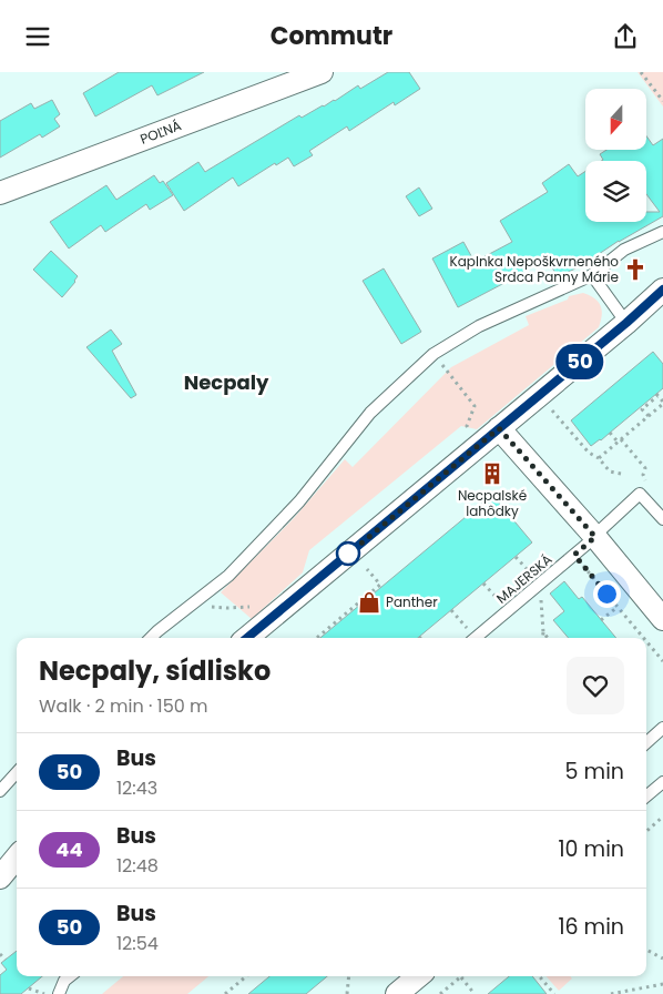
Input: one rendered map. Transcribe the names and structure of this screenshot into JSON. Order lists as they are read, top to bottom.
{
  "streets": {
    "street": ["POĽNÁ"],
    "lane": ["MAJERSKÁ"]
  },
  "districts": ["Necpaly"],
  "places": {
    "church": ["Kaplnka Nepoškvrneného Srdca Panny Márie"],
    "building": ["Necpalské lahôdky"],
    "shop": ["Panther"]
  },
  "lines": ["bus line 50"],
  "north": "bottom",
  "page": {
    "header": "Commutr",
    "on_map": "50",
    "heading": ["Necpaly, sídlisko", "Walk · 2 min · 150 m"],
    "list": [
      {
        "mark": "50",
        "name": "Bus",
        "note": "12:43",
        "value": "5 min"
      },
      {
        "mark": "44",
        "name": "Bus",
        "note": "12:48",
        "value": "10 min"
      },
      {
        "mark": "50",
        "name": "Bus",
        "note": "12:54",
        "value": "16 min"
      }
    ]
  }
}
